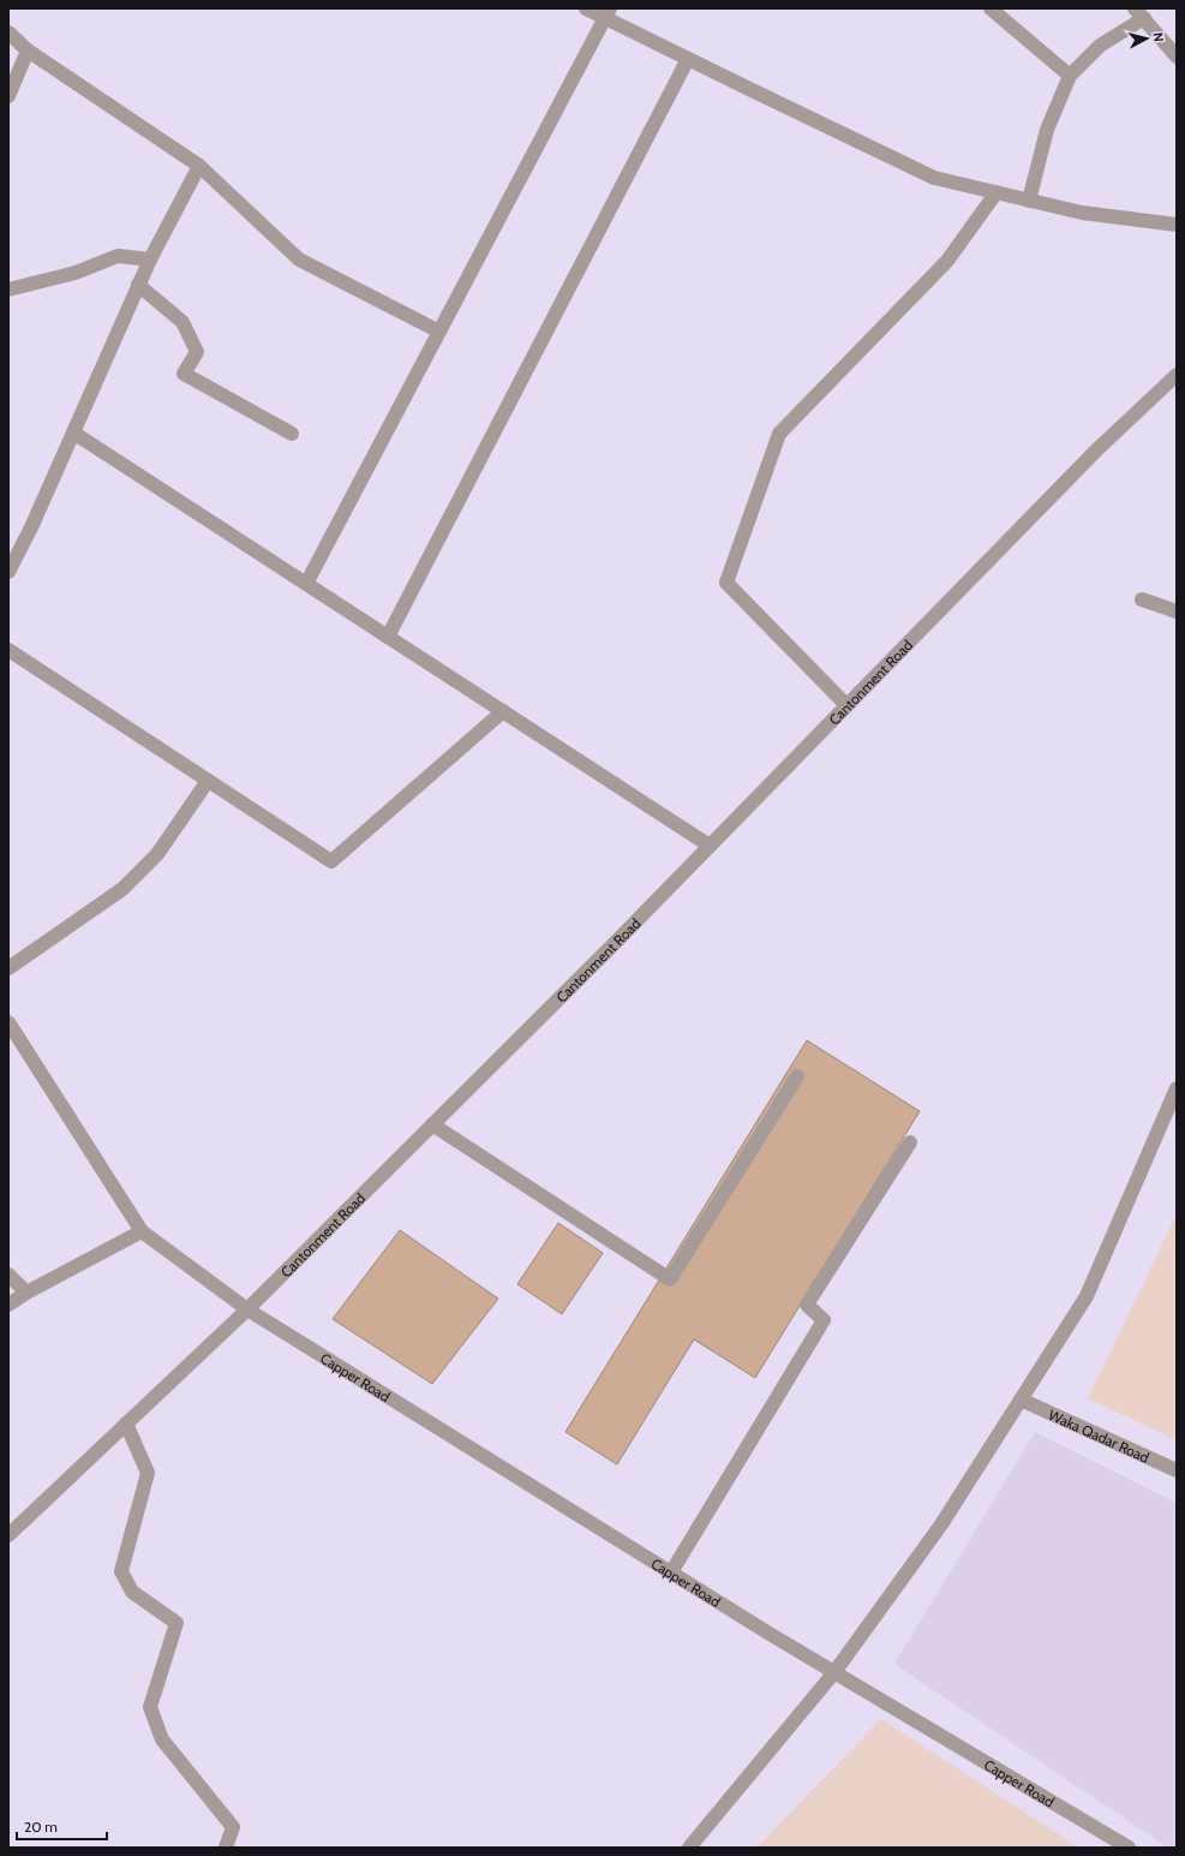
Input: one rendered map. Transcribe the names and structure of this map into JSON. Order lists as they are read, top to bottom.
{
  "streets": {
    "street": ["Cantonment Road", "Capper Road", "Waka Qadar Road"]
  },
  "crossings": [
    ["Cantonment Road", "Capper Road"]
  ],
  "scale_bar": "20 m",
  "north": "right"
}
